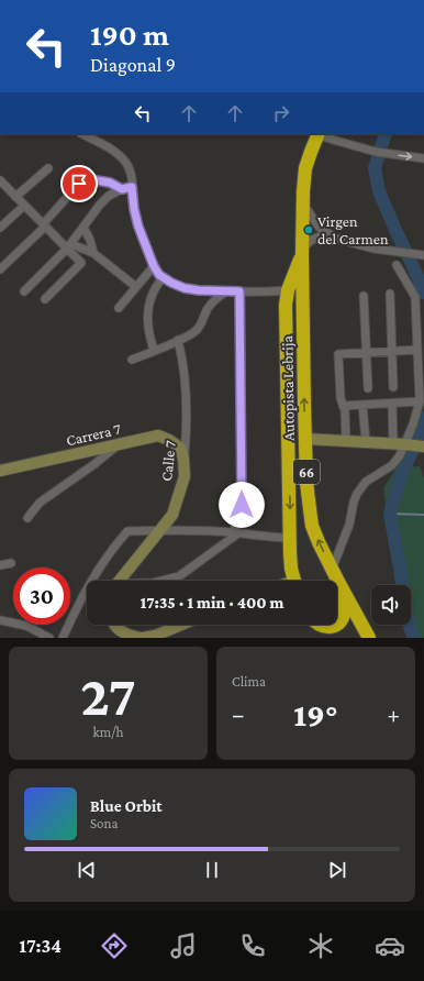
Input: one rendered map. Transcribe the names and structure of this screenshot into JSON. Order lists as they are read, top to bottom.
{
  "streets": {
    "highway": ["Autopista Lebrija", "66"],
    "street": ["Carrera 7", "Calle 7"]
  },
  "crossings": [
    ["Carrera 7", "Calle 7"]
  ],
  "places": ["Virgen del Carmen"],
  "page": {
    "turn": ["190 m", "Diagonal 9"],
    "limit": "30",
    "trip": "17:35 · 1 min · 400 m",
    "tile": [
      ["27", "km/h"],
      "Clima"
    ],
    "heat": ["−", "19°", "+"],
    "song": ["Blue Orbit", "Sona"],
    "tabs": "17:34"
  }
}
